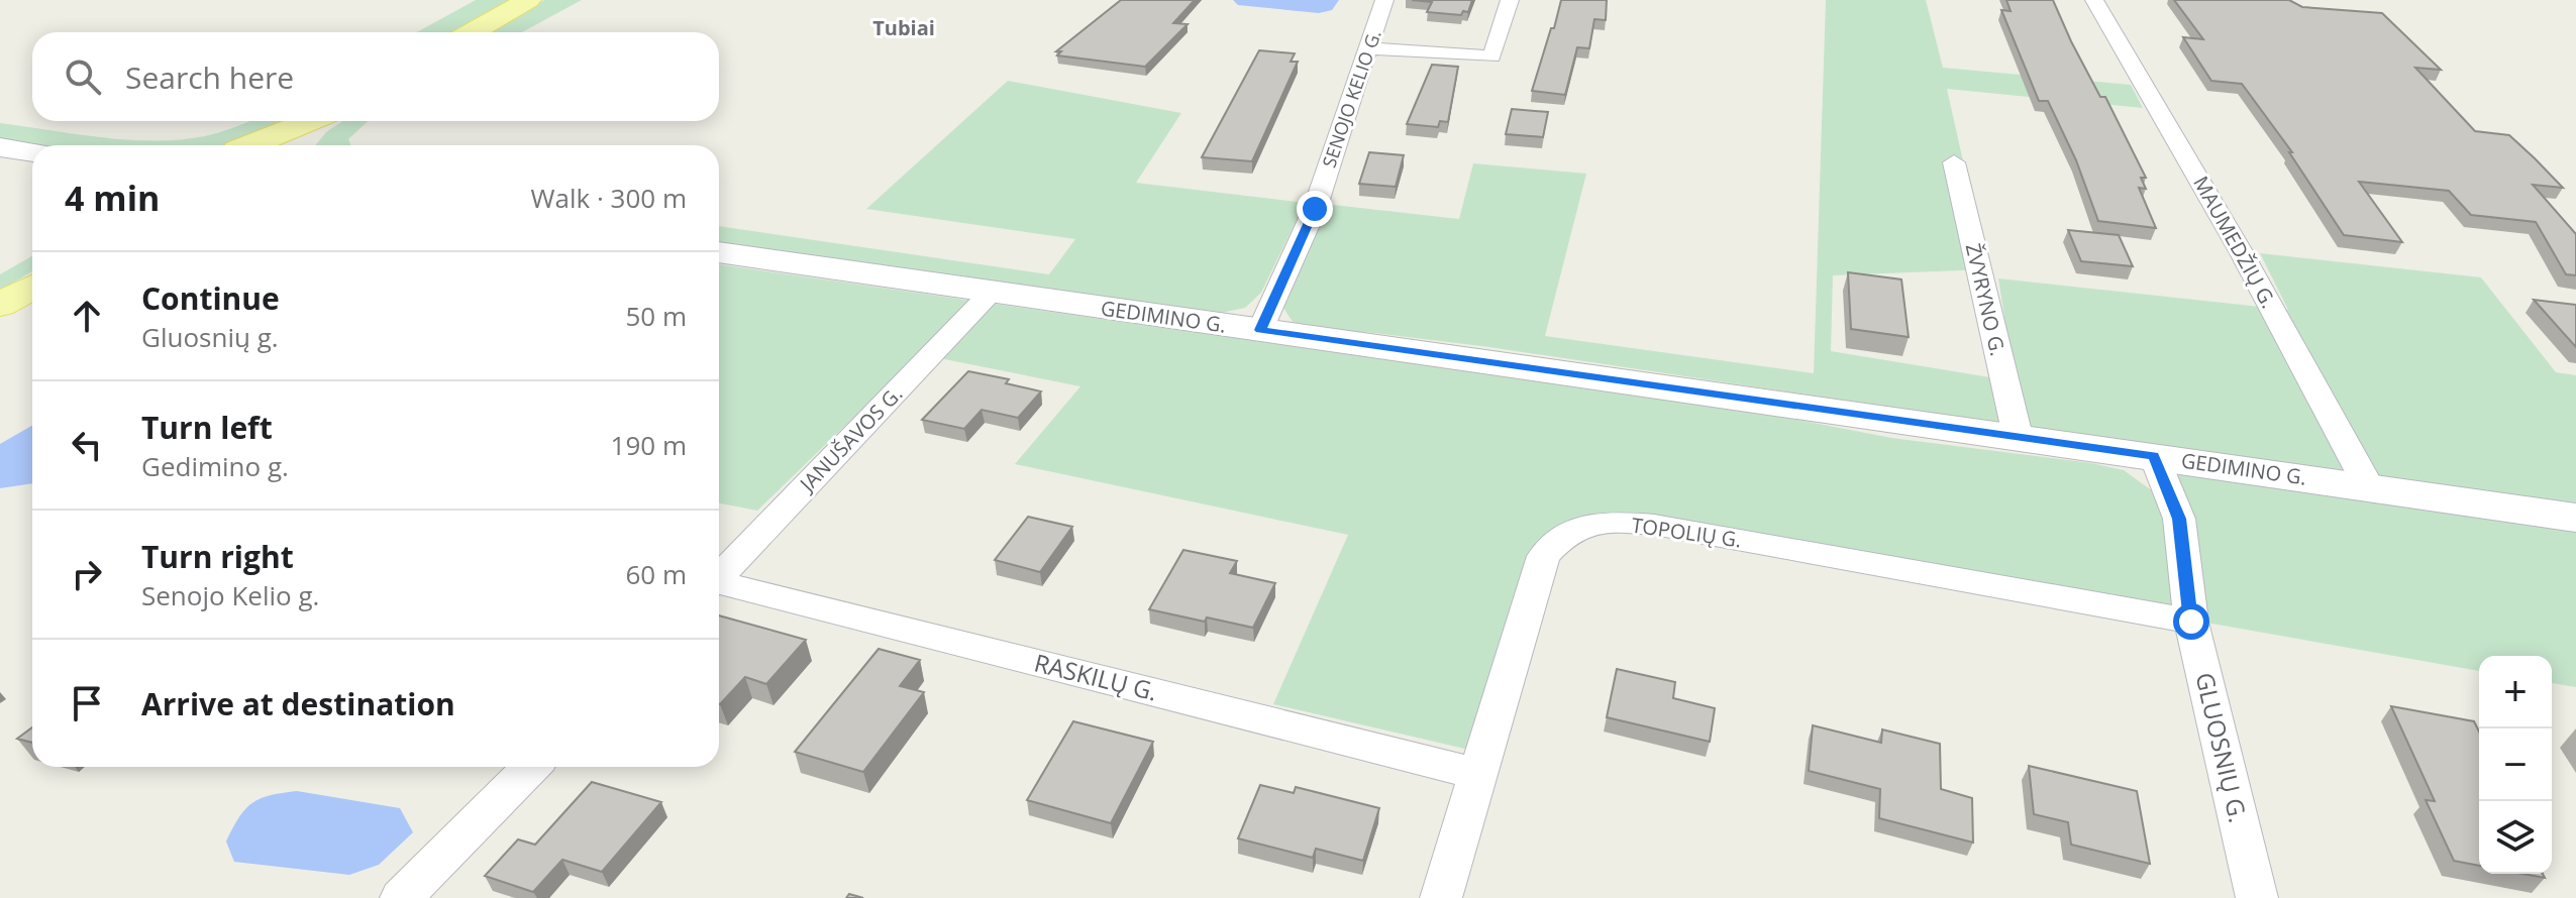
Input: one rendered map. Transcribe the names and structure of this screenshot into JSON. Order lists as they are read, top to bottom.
{
  "streets": {
    "main road": ["GEDIMINO G."],
    "street": [
      "SENOJO KELIO G.",
      "MAUMEDŽIŲ G.",
      "ŽVYRYNO G.",
      "JANUŠAVOS G.",
      "TOPOLIŲ G.",
      "RASKILŲ G.",
      "GLUOSNIŲ G."
    ]
  },
  "crossings": [
    ["SENOJO KELIO G.", "GEDIMINO G."],
    ["MAUMEDŽIŲ G.", "GEDIMINO G."],
    ["ŽVYRYNO G.", "GEDIMINO G."],
    ["GEDIMINO G.", "JANUŠAVOS G."],
    ["GEDIMINO G.", "GLUOSNIŲ G."],
    ["TOPOLIŲ G.", "RASKILŲ G."],
    ["TOPOLIŲ G.", "GLUOSNIŲ G."]
  ],
  "districts": ["Tubiai"],
  "page": {
    "search": "Search here",
    "heading": ["4 min", "Walk · 300 m"],
    "list": [
      ["Continue", "Gluosnių g.", "50 m"],
      ["Turn left", "Gedimino g.", "190 m"],
      ["Turn right", "Senojo Kelio g.", "60 m"],
      "Arrive at destination"
    ],
    "map_buttons": ["+", "−"]
  }
}
